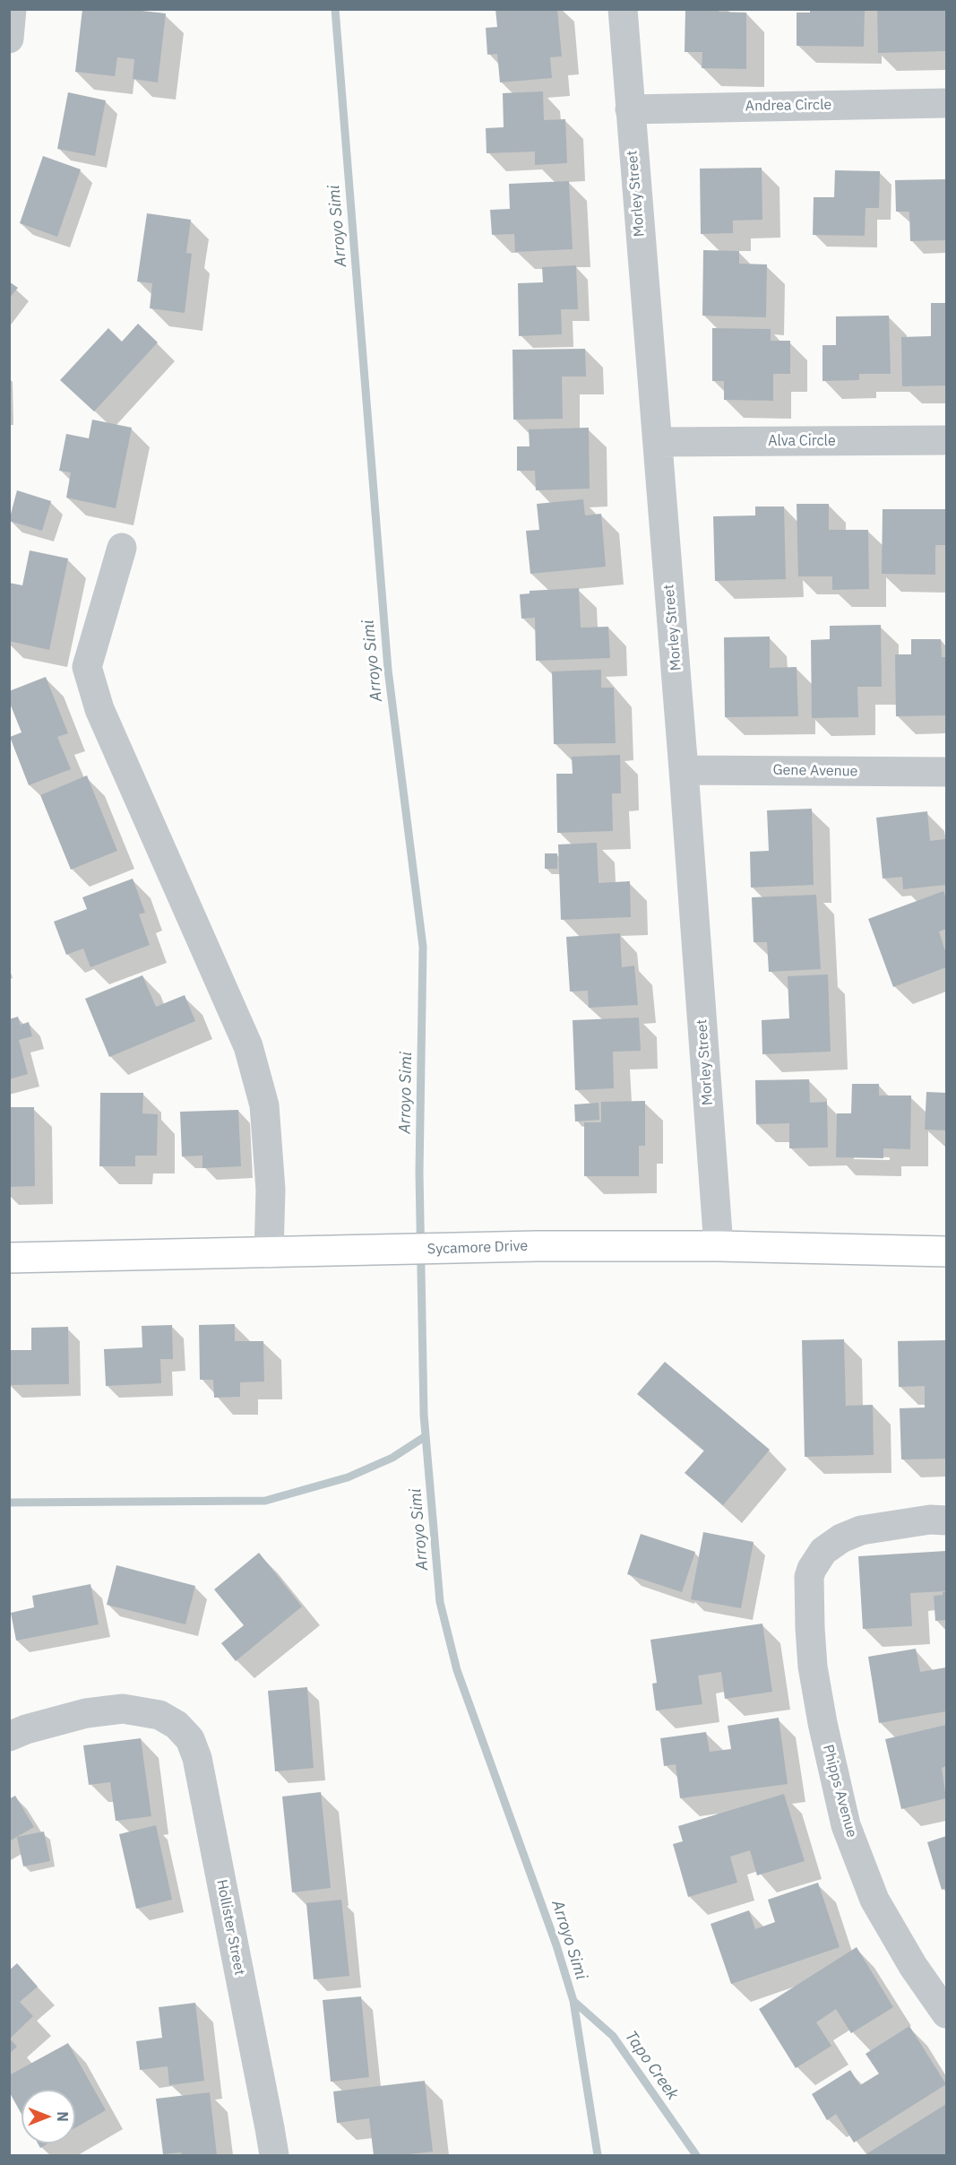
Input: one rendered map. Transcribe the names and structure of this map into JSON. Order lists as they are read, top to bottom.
{
  "streets": {
    "main road": ["Sycamore Drive"],
    "street": [
      "Andrea Circle",
      "Morley Street",
      "Alva Circle",
      "Gene Avenue",
      "Phipps Avenue",
      "Hollister Street"
    ]
  },
  "crossings": [
    ["Andrea Circle", "Morley Street"],
    ["Morley Street", "Alva Circle"],
    ["Morley Street", "Gene Avenue"],
    ["Morley Street", "Sycamore Drive"]
  ],
  "water": ["Arroyo Simi", "Tapo Creek"],
  "north": "right"
}
